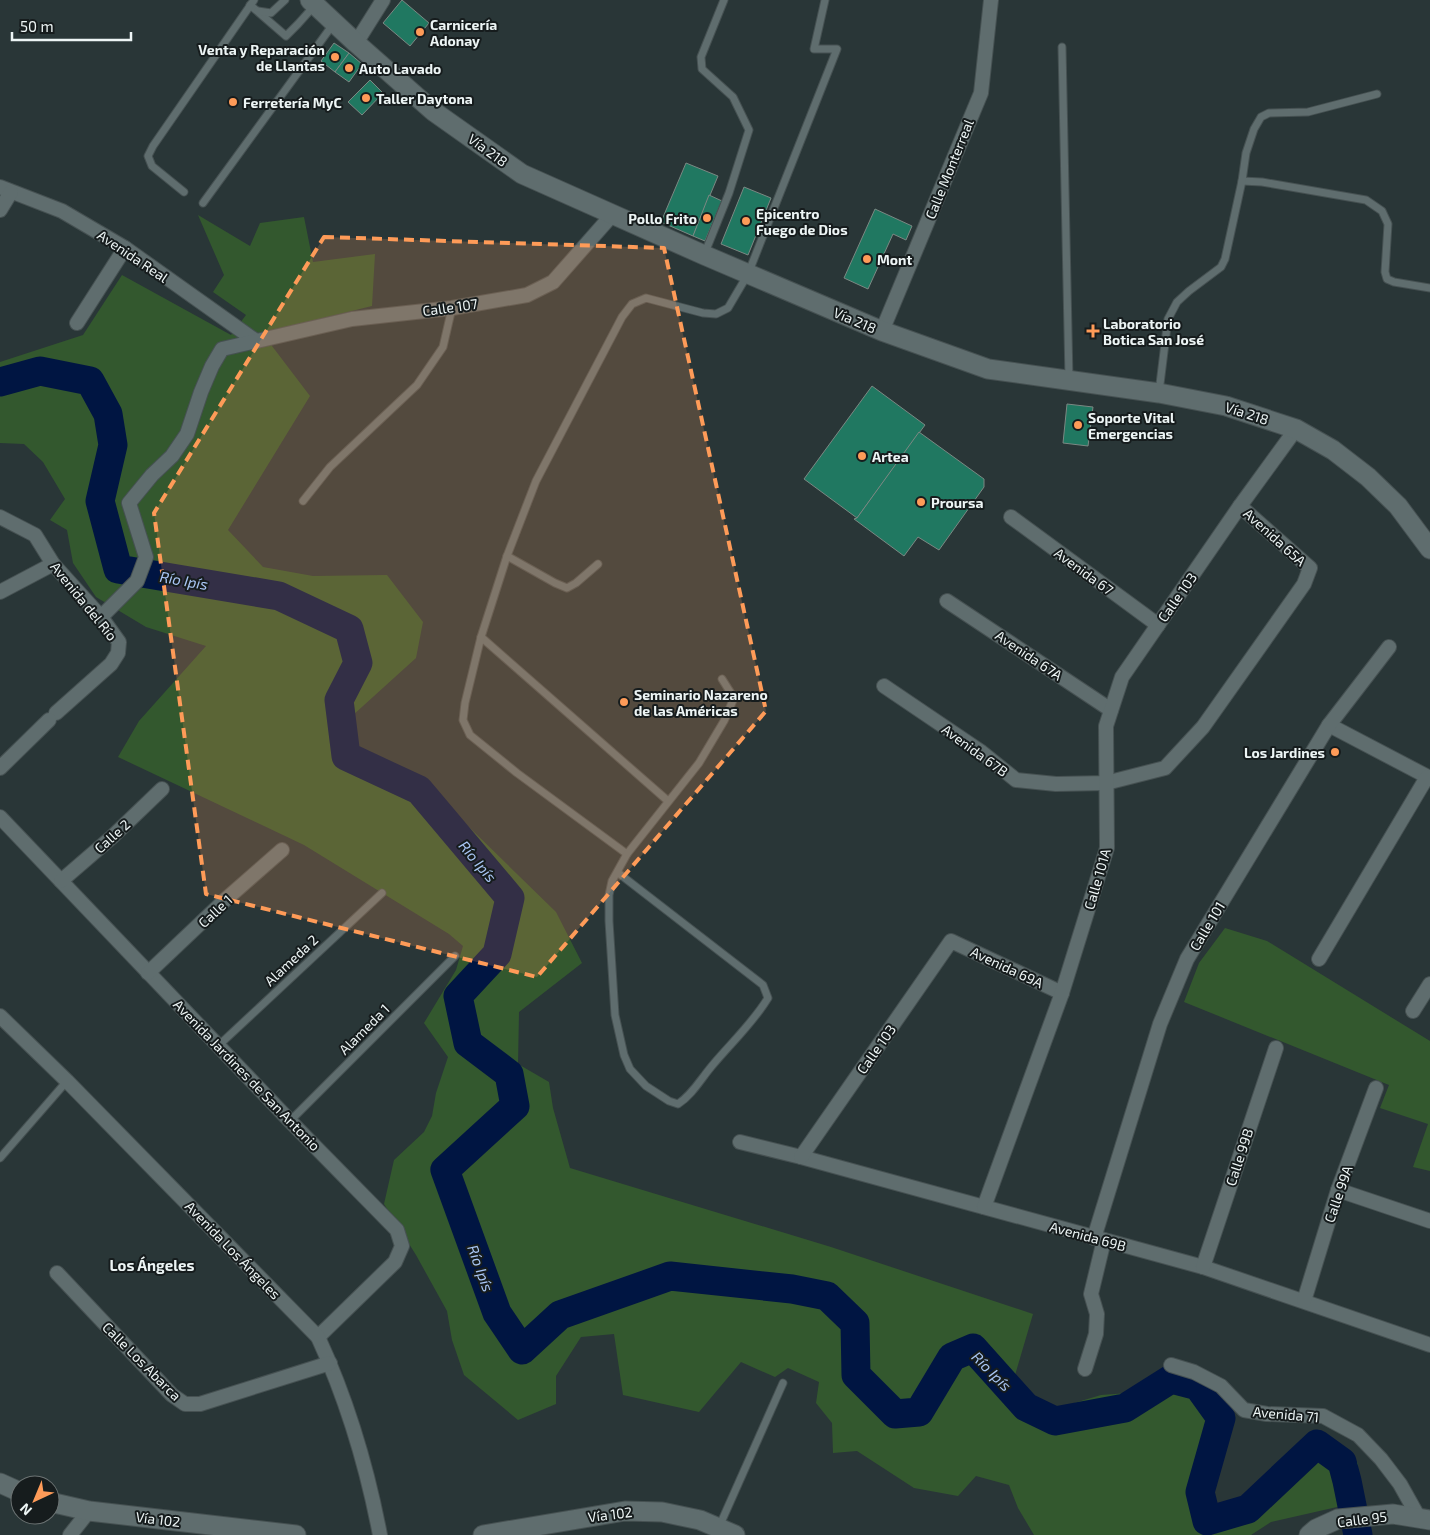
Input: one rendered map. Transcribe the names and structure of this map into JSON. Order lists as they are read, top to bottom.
{
  "streets": {
    "main road": ["Vía 218", "Vía 102", "Calle 95"],
    "street": [
      "Calle Monterreal",
      "Avenida Real",
      "Calle 107",
      "Avenida 65A",
      "Avenida 67",
      "Calle 103",
      "Avenida del Río",
      "Avenida 67A",
      "Avenida 67B",
      "Calle 2",
      "Calle 101A",
      "Calle 1",
      "Calle 101",
      "Avenida 69A",
      "Avenida Jardines de San Antonio",
      "Calle 99B",
      "Calle 99A",
      "Avenida 69B",
      "Avenida Los Ángeles",
      "Calle Los Abarca",
      "Avenida 71"
    ],
    "lane": ["Alameda 2", "Alameda 1"]
  },
  "crossings": [
    ["Vía 218", "Calle Monterreal"],
    ["Vía 218", "Calle 107"],
    ["Vía 218", "Calle 103"],
    ["Avenida Real", "Calle 107"],
    ["Calle 107", "Avenida del Río"],
    ["Avenida 65A", "Calle 103"],
    ["Avenida 65A", "Avenida 67B"],
    ["Avenida 65A", "Calle 101A"],
    ["Avenida 67", "Calle 103"],
    ["Calle 103", "Avenida 67A"],
    ["Calle 103", "Avenida 67B"],
    ["Calle 103", "Calle 101A"],
    ["Calle 103", "Avenida 69A"],
    ["Calle 103", "Avenida 69B"],
    ["Avenida 67B", "Calle 101A"],
    ["Calle 2", "Avenida Jardines de San Antonio"],
    ["Calle 101A", "Avenida 69A"],
    ["Calle 101A", "Avenida 69B"],
    ["Calle 1", "Avenida Jardines de San Antonio"],
    ["Calle 101", "Avenida 69B"],
    ["Alameda 2", "Avenida Jardines de San Antonio"],
    ["Alameda 1", "Avenida Jardines de San Antonio"],
    ["Avenida Jardines de San Antonio", "Avenida Los Ángeles"],
    ["Calle 99B", "Avenida 69B"],
    ["Calle 99A", "Avenida 69B"],
    ["Avenida Los Ángeles", "Calle Los Abarca"],
    ["Avenida 71", "Calle 95"]
  ],
  "districts": ["Los Ángeles"],
  "water": ["Río Ipís"],
  "places": {
    "other": [
      "Carnicería Adonay",
      "Venta y Reparación de Llantas",
      "Auto Lavado",
      "Taller Daytona",
      "Ferretería MyC",
      "Pollo Frito",
      "Epicentro Fuego de Dios",
      "Mont",
      "Soporte Vital Emergencias",
      "Artea",
      "Proursa",
      "Seminario Nazareno de las Américas",
      "Los Jardines"
    ],
    "health": ["Laboratorio Botica San José"]
  },
  "scale_bar": "50 m",
  "north": "bottom left"
}
